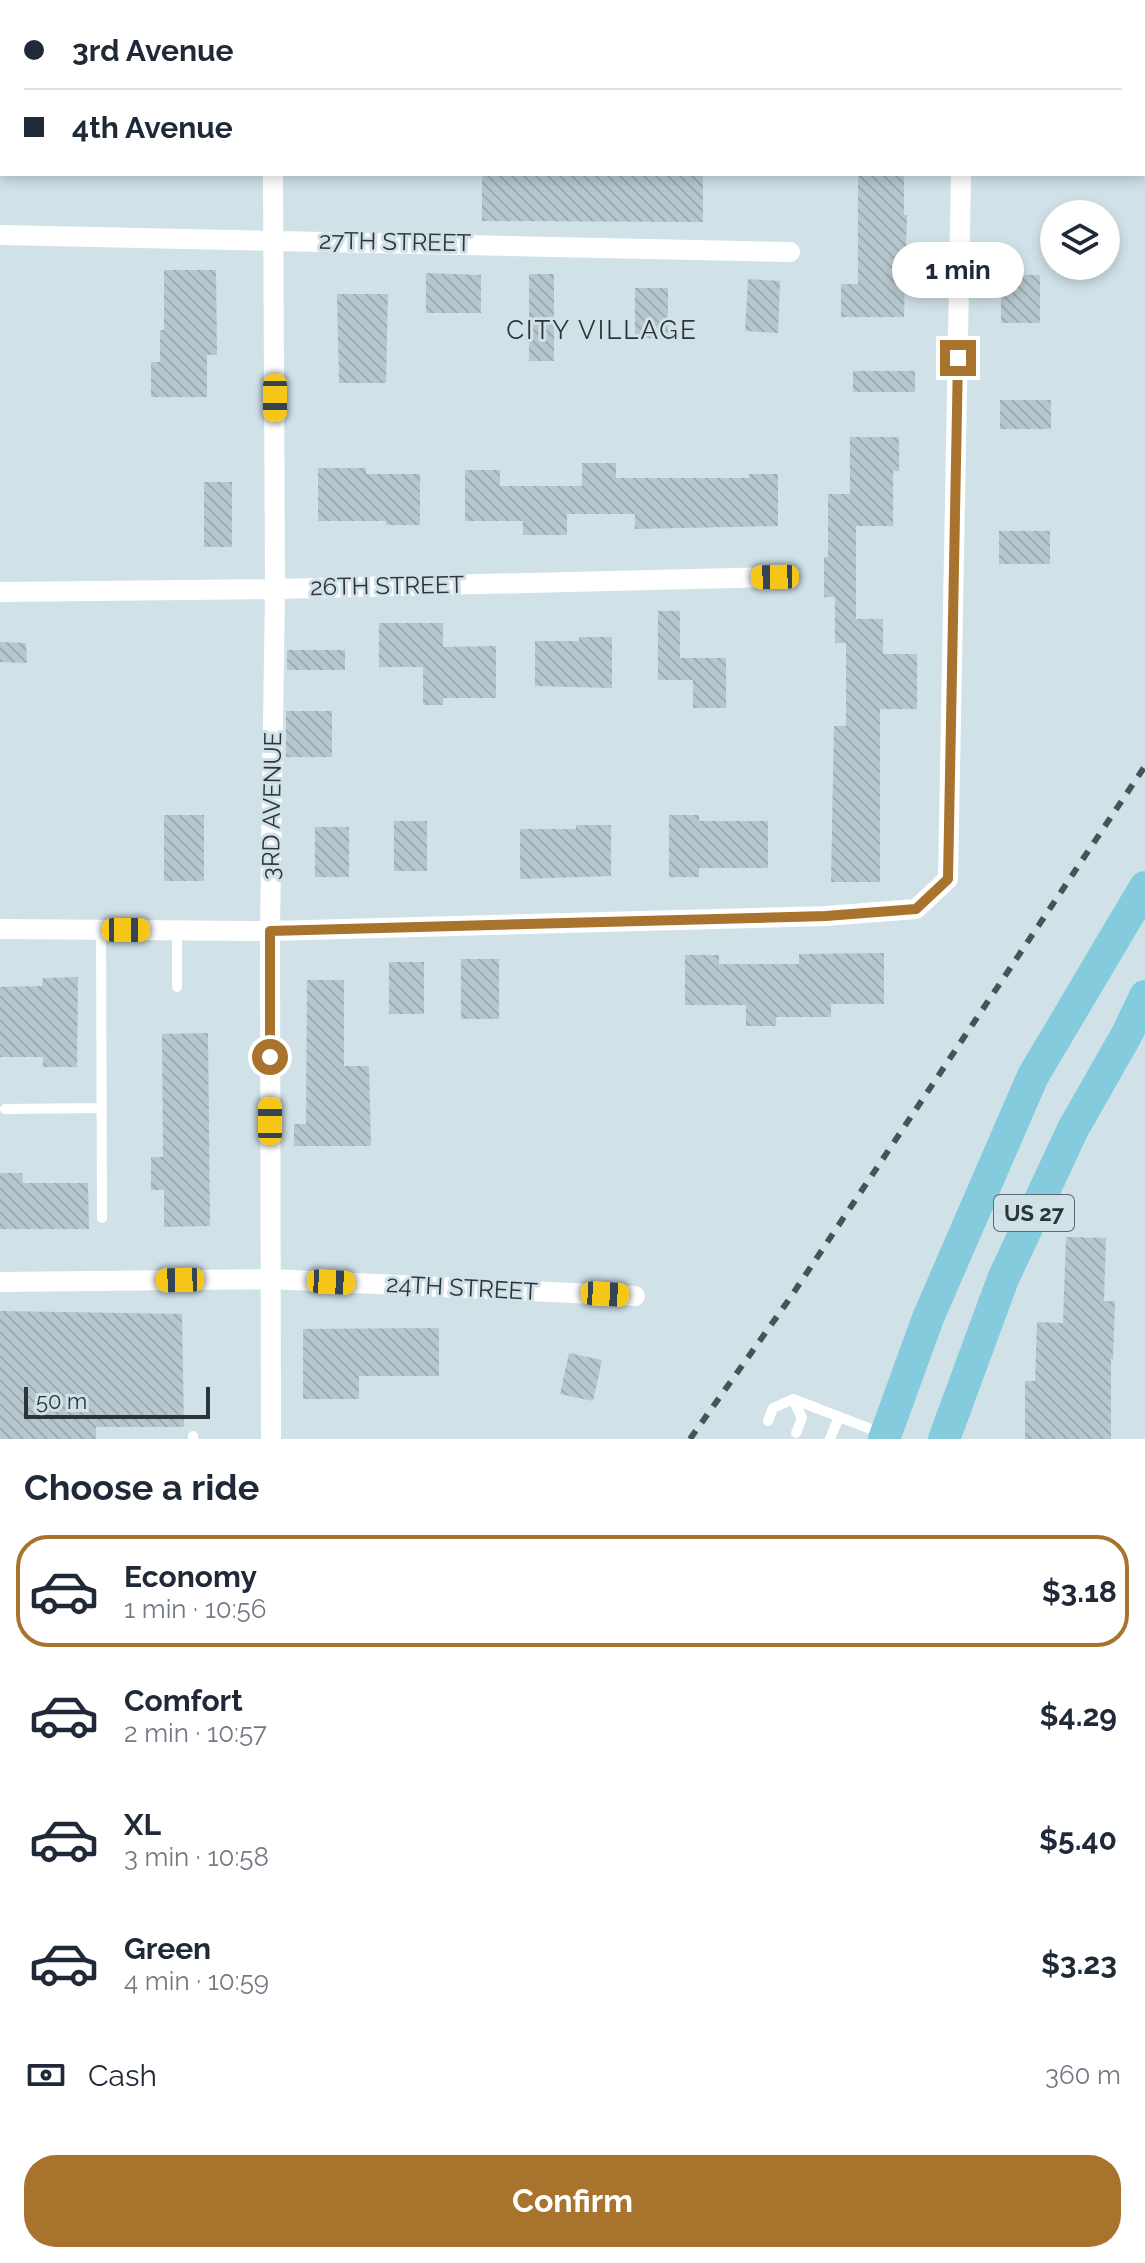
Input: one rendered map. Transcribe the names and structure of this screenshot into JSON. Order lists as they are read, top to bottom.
{
  "streets": {
    "main road": ["US 27"],
    "street": [
      "27TH STREET",
      "26TH STREET",
      "3RD AVENUE",
      "24TH STREET"
    ]
  },
  "crossings": [
    ["27TH STREET", "3RD AVENUE"],
    ["26TH STREET", "3RD AVENUE"],
    ["3RD AVENUE", "24TH STREET"]
  ],
  "districts": ["CITY VILLAGE"],
  "scale_bar": "50 m",
  "page": {
    "banner": ["3rd Avenue", "4th Avenue"],
    "bubble": "1 min",
    "scale": "50 m",
    "heading": "Choose a ride",
    "list": [
      {
        "name": "Economy",
        "note": "1 min · 10:56",
        "value": "$3.18"
      },
      {
        "name": "Comfort",
        "note": "2 min · 10:57",
        "value": "$4.29"
      },
      {
        "name": "XL",
        "note": "3 min · 10:58",
        "value": "$5.40"
      },
      {
        "name": "Green",
        "note": "4 min · 10:59",
        "value": "$3.23"
      }
    ],
    "pay": ["Cash", "360 m"],
    "buttons": "Confirm"
  }
}
